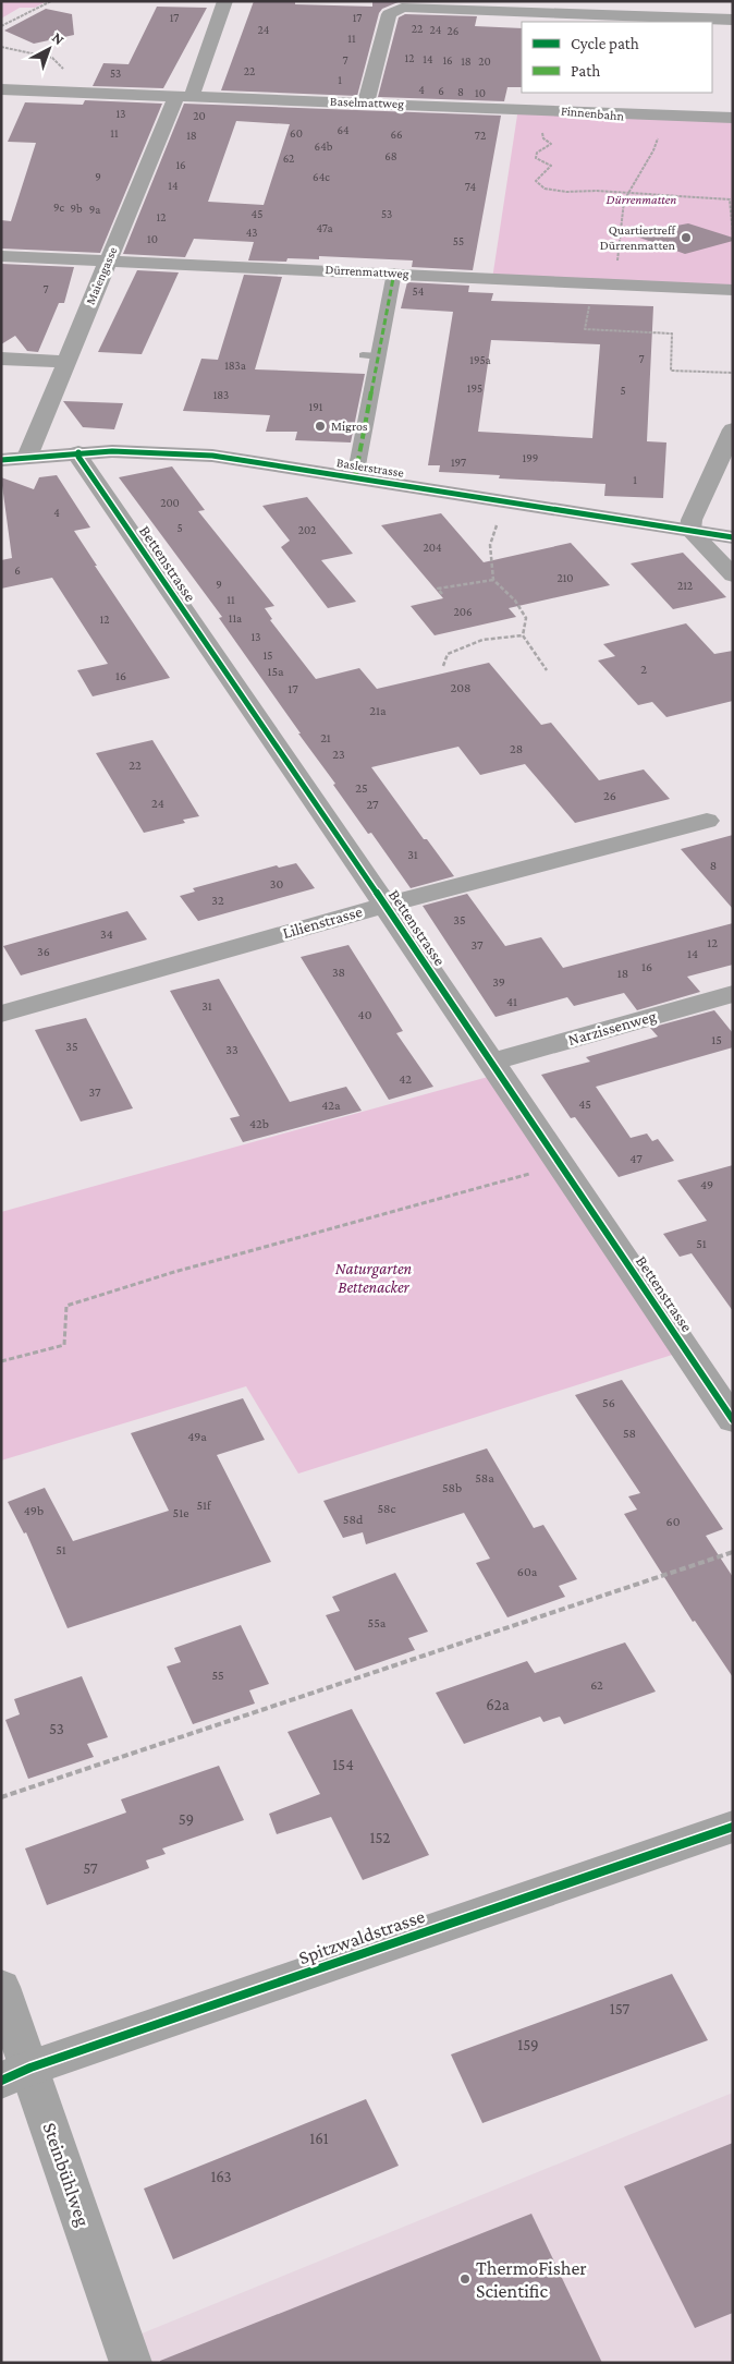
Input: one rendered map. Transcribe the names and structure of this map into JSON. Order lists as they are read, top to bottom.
{
  "streets": {
    "main road": ["Baslerstrasse"],
    "street": [
      "Baselmattweg",
      "Dürrenmattweg",
      "Maiengasse",
      "Bettenstrasse",
      "Lilienstrasse",
      "Narzissenweg",
      "Spitzwaldstrasse",
      "Steinbühlweg"
    ],
    "path": ["Finnenbahn"]
  },
  "crossings": [
    ["Baselmattweg", "Maiengasse"],
    ["Dürrenmattweg", "Maiengasse"],
    ["Maiengasse", "Baslerstrasse"],
    ["Baslerstrasse", "Bettenstrasse"],
    ["Bettenstrasse", "Lilienstrasse"],
    ["Bettenstrasse", "Narzissenweg"],
    ["Spitzwaldstrasse", "Steinbühlweg"]
  ],
  "parks": ["Dürrenmatten", "Naturgarten Bettenacker"],
  "places": ["Quartiertreff Dürrenmatten", "Migros", "ThermoFisher Scientific"],
  "house_numbers": [
    "17",
    "17",
    "22",
    "24",
    "24",
    "26",
    "11",
    "12",
    "14",
    "7",
    "16",
    "18",
    "20",
    "22",
    "53",
    "1",
    "4",
    "6",
    "8",
    "10",
    "13",
    "20",
    "64",
    "11",
    "60",
    "66",
    "18",
    "72",
    "64b",
    "68",
    "62",
    "16",
    "9",
    "64c",
    "14",
    "74",
    "9c",
    "9b",
    "9a",
    "45",
    "53",
    "12",
    "47a",
    "43",
    "10",
    "55",
    "7",
    "54",
    "7",
    "195a",
    "183a",
    "195",
    "5",
    "183",
    "191",
    "199",
    "197",
    "1",
    "200",
    "4",
    "5",
    "202",
    "204",
    "6",
    "210",
    "9",
    "212",
    "11",
    "206",
    "11a",
    "12",
    "13",
    "15",
    "2",
    "15a",
    "16",
    "208",
    "17",
    "21a",
    "21",
    "28",
    "23",
    "22",
    "25",
    "26",
    "24",
    "27",
    "31",
    "8",
    "30",
    "32",
    "35",
    "34",
    "12",
    "37",
    "36",
    "14",
    "16",
    "38",
    "18",
    "39",
    "41",
    "31",
    "40",
    "15",
    "35",
    "33",
    "42",
    "37",
    "45",
    "42a",
    "42b",
    "47",
    "49",
    "51",
    "56",
    "58",
    "49a",
    "58a",
    "58b",
    "51f",
    "58c",
    "49b",
    "51e",
    "58d",
    "60",
    "51",
    "60a",
    "55a",
    "55",
    "62",
    "62a",
    "53",
    "154",
    "59",
    "152",
    "57",
    "157",
    "159",
    "161",
    "163"
  ],
  "legend": ["Cycle path", "Path"],
  "north": "top right"
}
